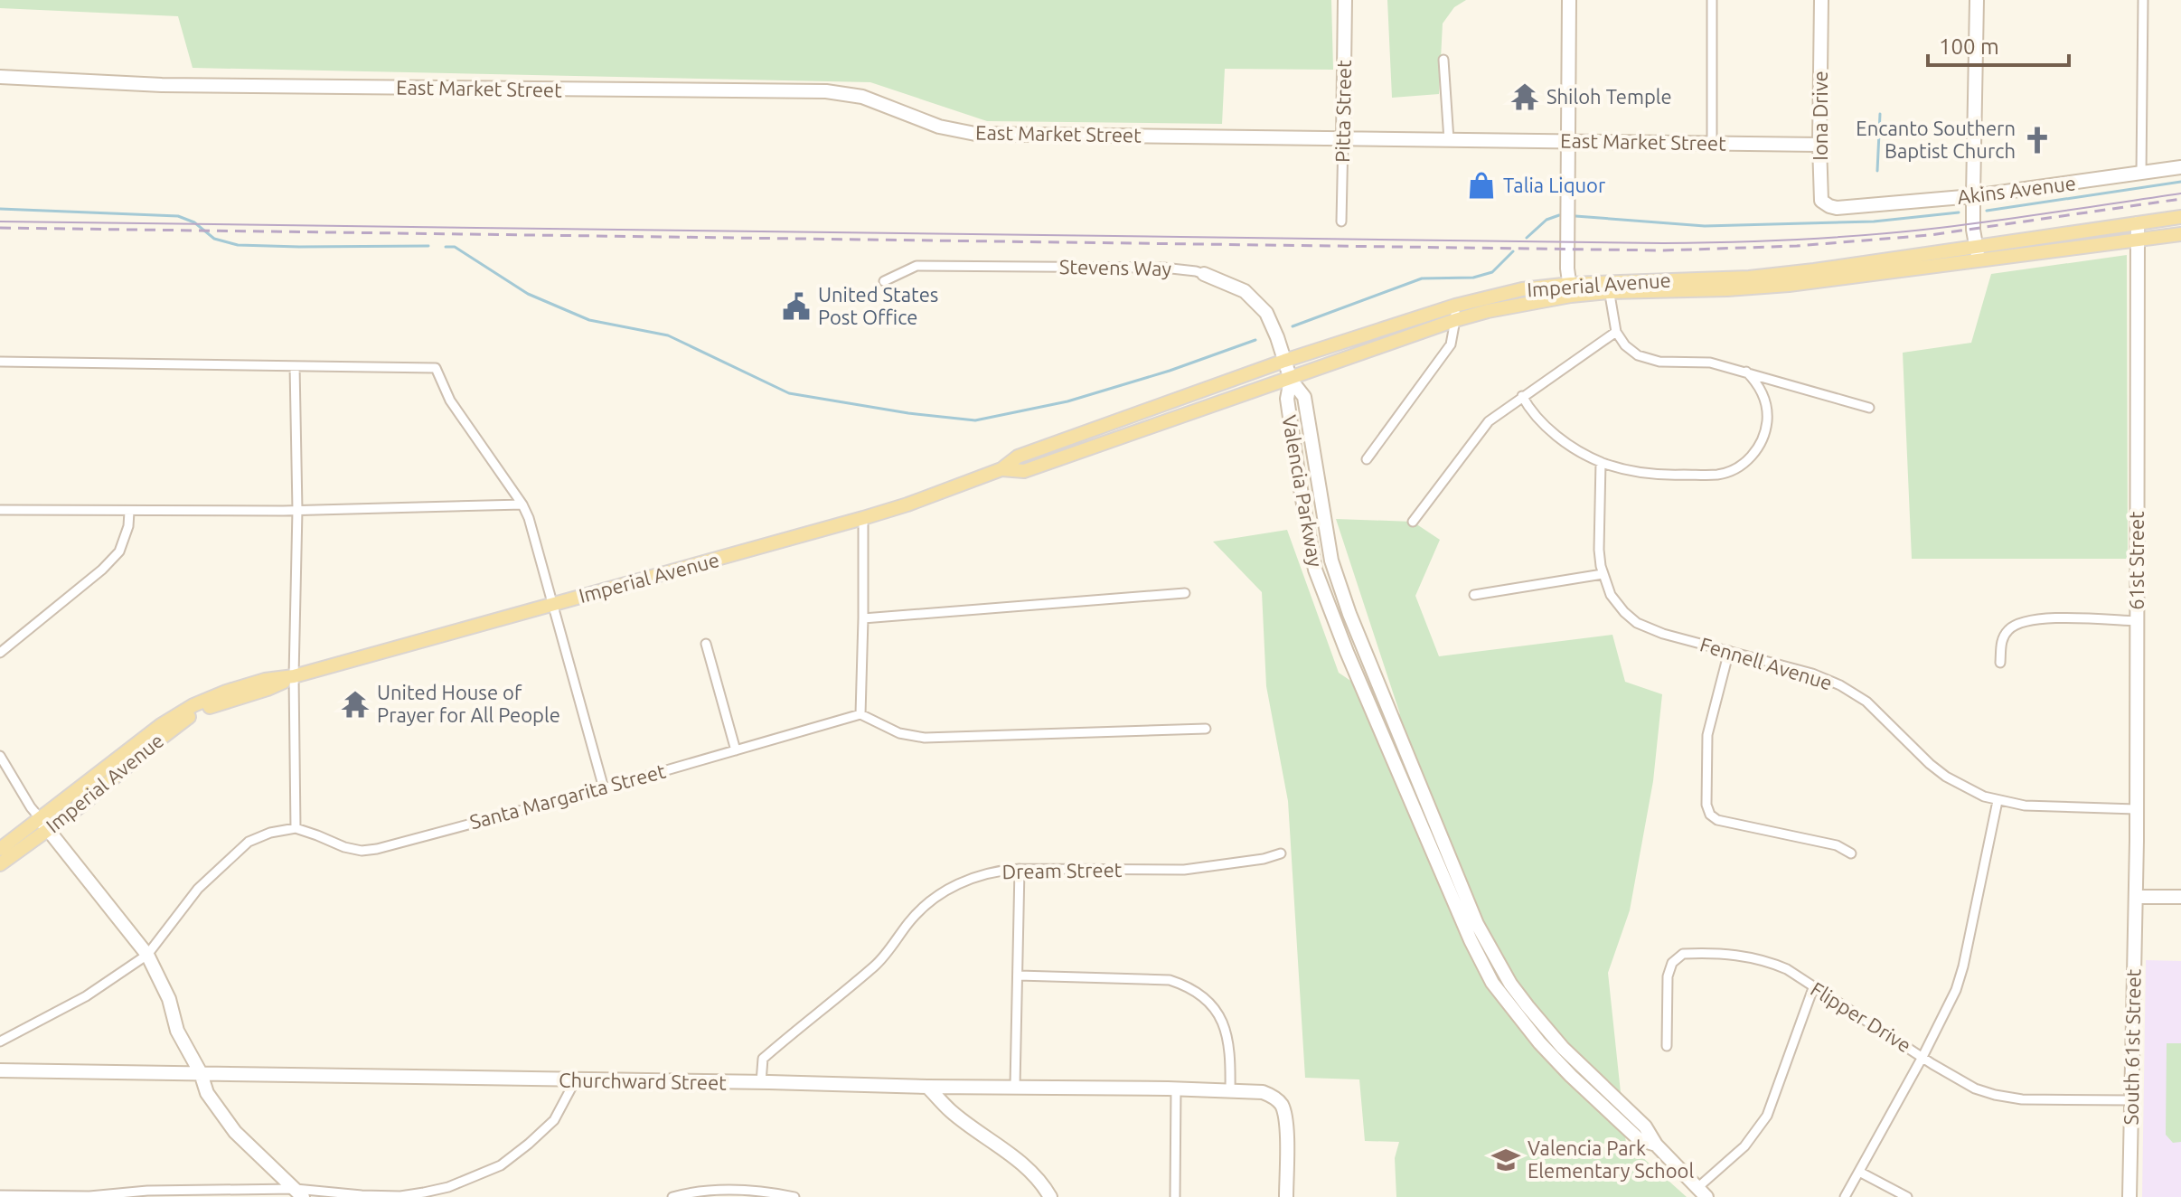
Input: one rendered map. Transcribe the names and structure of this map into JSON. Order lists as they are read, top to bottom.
{
  "streets": {
    "main road": ["Imperial Avenue"],
    "street": [
      "East Market Street",
      "Pitta Street",
      "Iona Drive",
      "Akins Avenue",
      "Stevens Way",
      "Valencia Parkway",
      "61st Street",
      "Fennell Avenue",
      "Santa Margarita Street",
      "Dream Street",
      "Flipper Drive",
      "South 61st Street",
      "Churchward Street"
    ]
  },
  "crossings": [
    ["East Market Street", "Pitta Street"],
    ["East Market Street", "Iona Drive"],
    ["Iona Drive", "Akins Avenue"],
    ["Stevens Way", "Imperial Avenue"],
    ["Stevens Way", "Valencia Parkway"],
    ["Imperial Avenue", "Valencia Parkway"],
    ["Imperial Avenue", "61st Street"],
    ["61st Street", "Fennell Avenue"],
    ["61st Street", "South 61st Street"],
    ["Dream Street", "Churchward Street"],
    ["Flipper Drive", "South 61st Street"]
  ],
  "places": {
    "temple": ["Shiloh Temple", "United House of Prayer for All People"],
    "church": ["Encanto Southern Baptist Church"],
    "shop": ["Talia Liquor"],
    "public building": ["United States Post Office"],
    "school or university": ["Valencia Park Elementary School"]
  },
  "scale_bar": "100 m"
}
